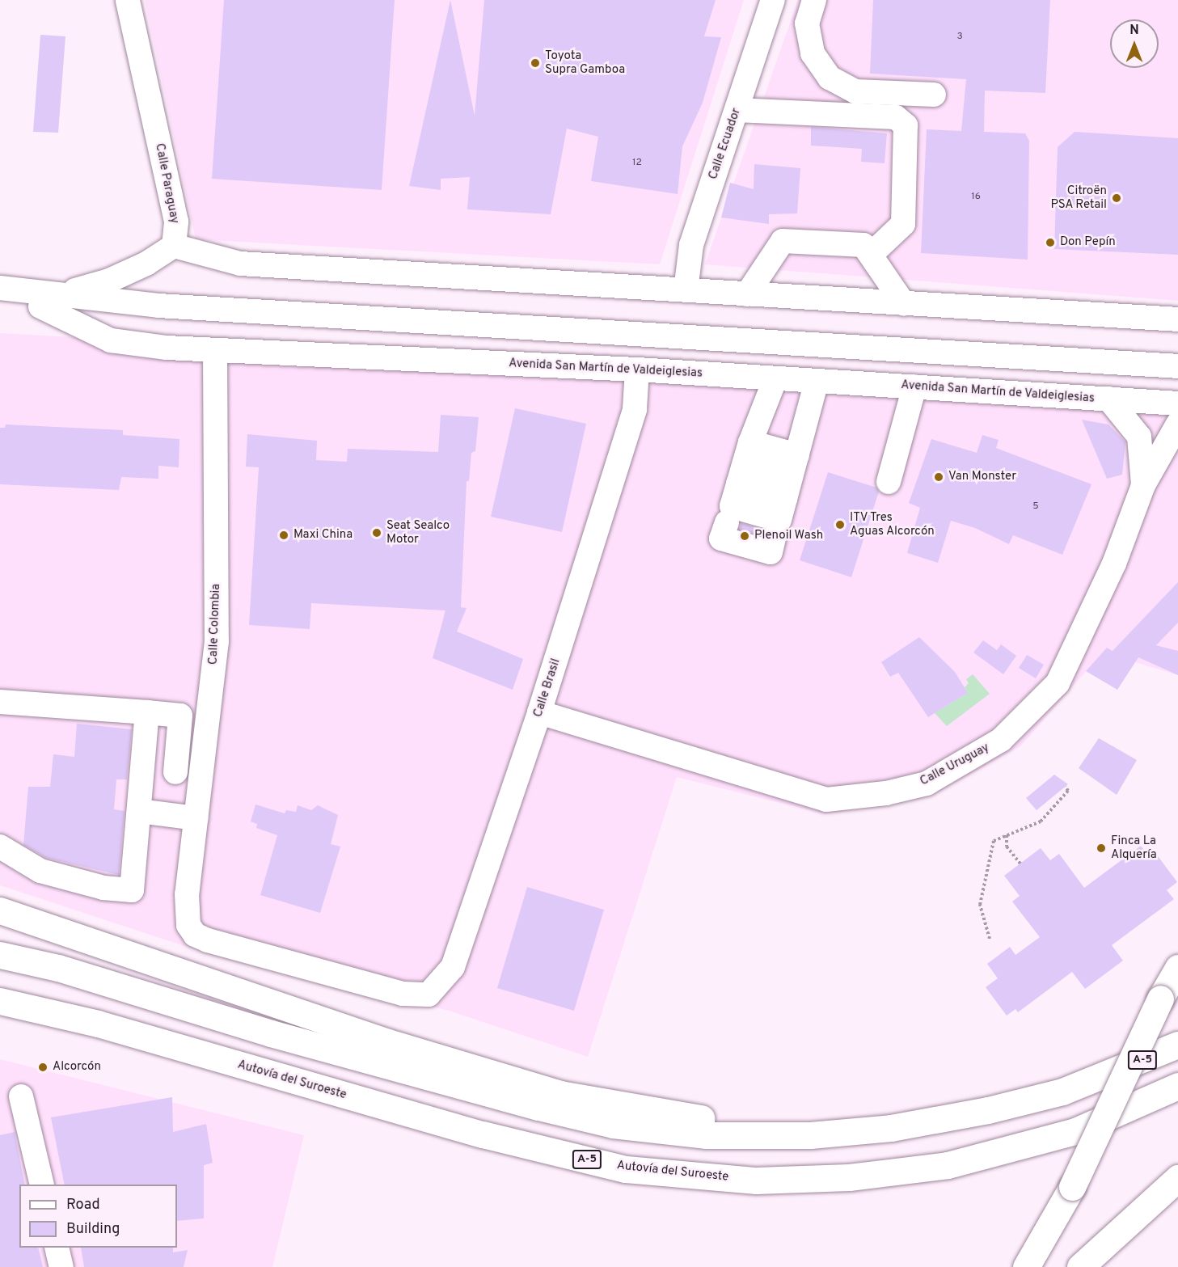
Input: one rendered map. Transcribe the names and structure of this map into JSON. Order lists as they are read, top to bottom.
{
  "streets": {
    "highway": ["A-5", "Autovía del Suroeste"],
    "street": [
      "Calle Ecuador",
      "Calle Paraguay",
      "Avenida San Martín de Valdeiglesias",
      "Calle Colombia",
      "Calle Brasil",
      "Calle Uruguay"
    ]
  },
  "crossings": [
    ["Avenida San Martín de Valdeiglesias", "Calle Colombia"],
    ["Avenida San Martín de Valdeiglesias", "Calle Brasil"],
    ["Avenida San Martín de Valdeiglesias", "Calle Uruguay"],
    ["Calle Colombia", "Calle Brasil"],
    ["Calle Brasil", "Calle Uruguay"]
  ],
  "places": [
    "Toyota Supra Gamboa",
    "Citroën PSA Retail",
    "Don Pepín",
    "Van Monster",
    "ITV Tres Aguas Alcorcón",
    "Seat Sealco Motor",
    "Maxi China",
    "Plenoil Wash",
    "Finca La Alquería",
    "Alcorcón"
  ],
  "house_numbers": [
    "3",
    "12",
    "16",
    "5"
  ],
  "legend": ["Road", "Building"],
  "north": "top"
}
